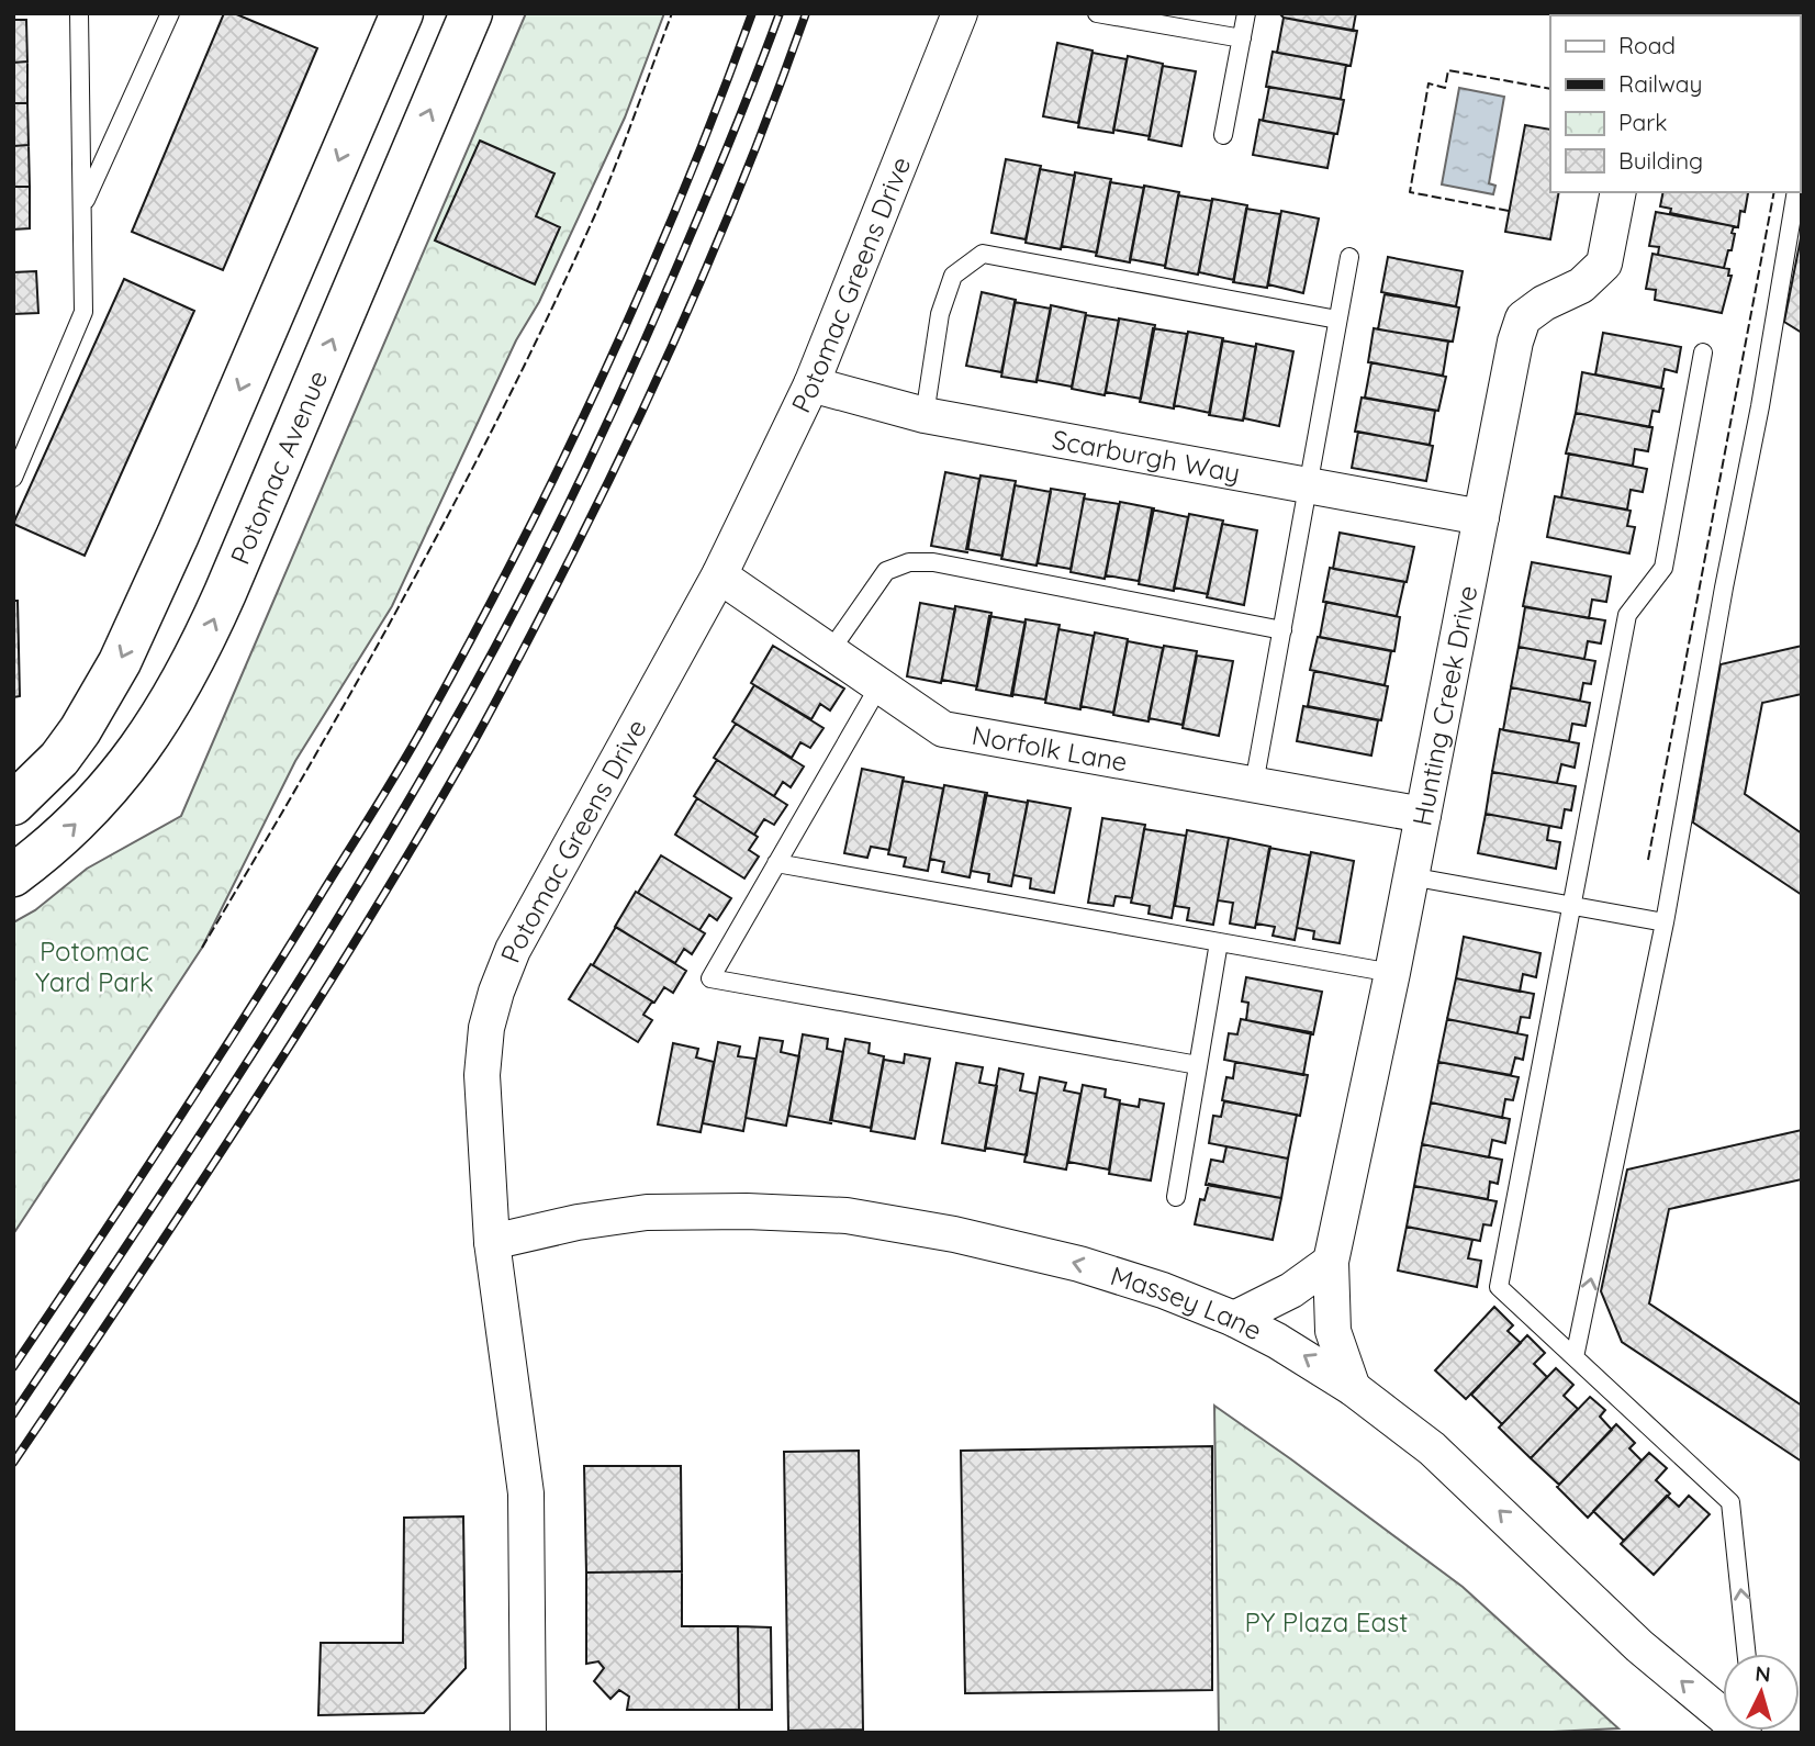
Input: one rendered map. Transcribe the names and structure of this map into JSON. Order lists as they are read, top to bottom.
{
  "streets": {
    "street": [
      "Potomac Greens Drive",
      "Scarburgh Way",
      "Potomac Avenue",
      "Hunting Creek Drive",
      "Norfolk Lane",
      "Massey Lane"
    ]
  },
  "crossings": [
    ["Potomac Greens Drive", "Scarburgh Way"],
    ["Potomac Greens Drive", "Norfolk Lane"],
    ["Potomac Greens Drive", "Massey Lane"],
    ["Scarburgh Way", "Hunting Creek Drive"],
    ["Hunting Creek Drive", "Norfolk Lane"],
    ["Hunting Creek Drive", "Massey Lane"]
  ],
  "one_way": ["Massey Lane"],
  "parks": ["Potomac Yard Park", "PY Plaza East"],
  "legend": [
    "Road",
    "Railway",
    "Park",
    "Building"
  ],
  "north": "top"
}
